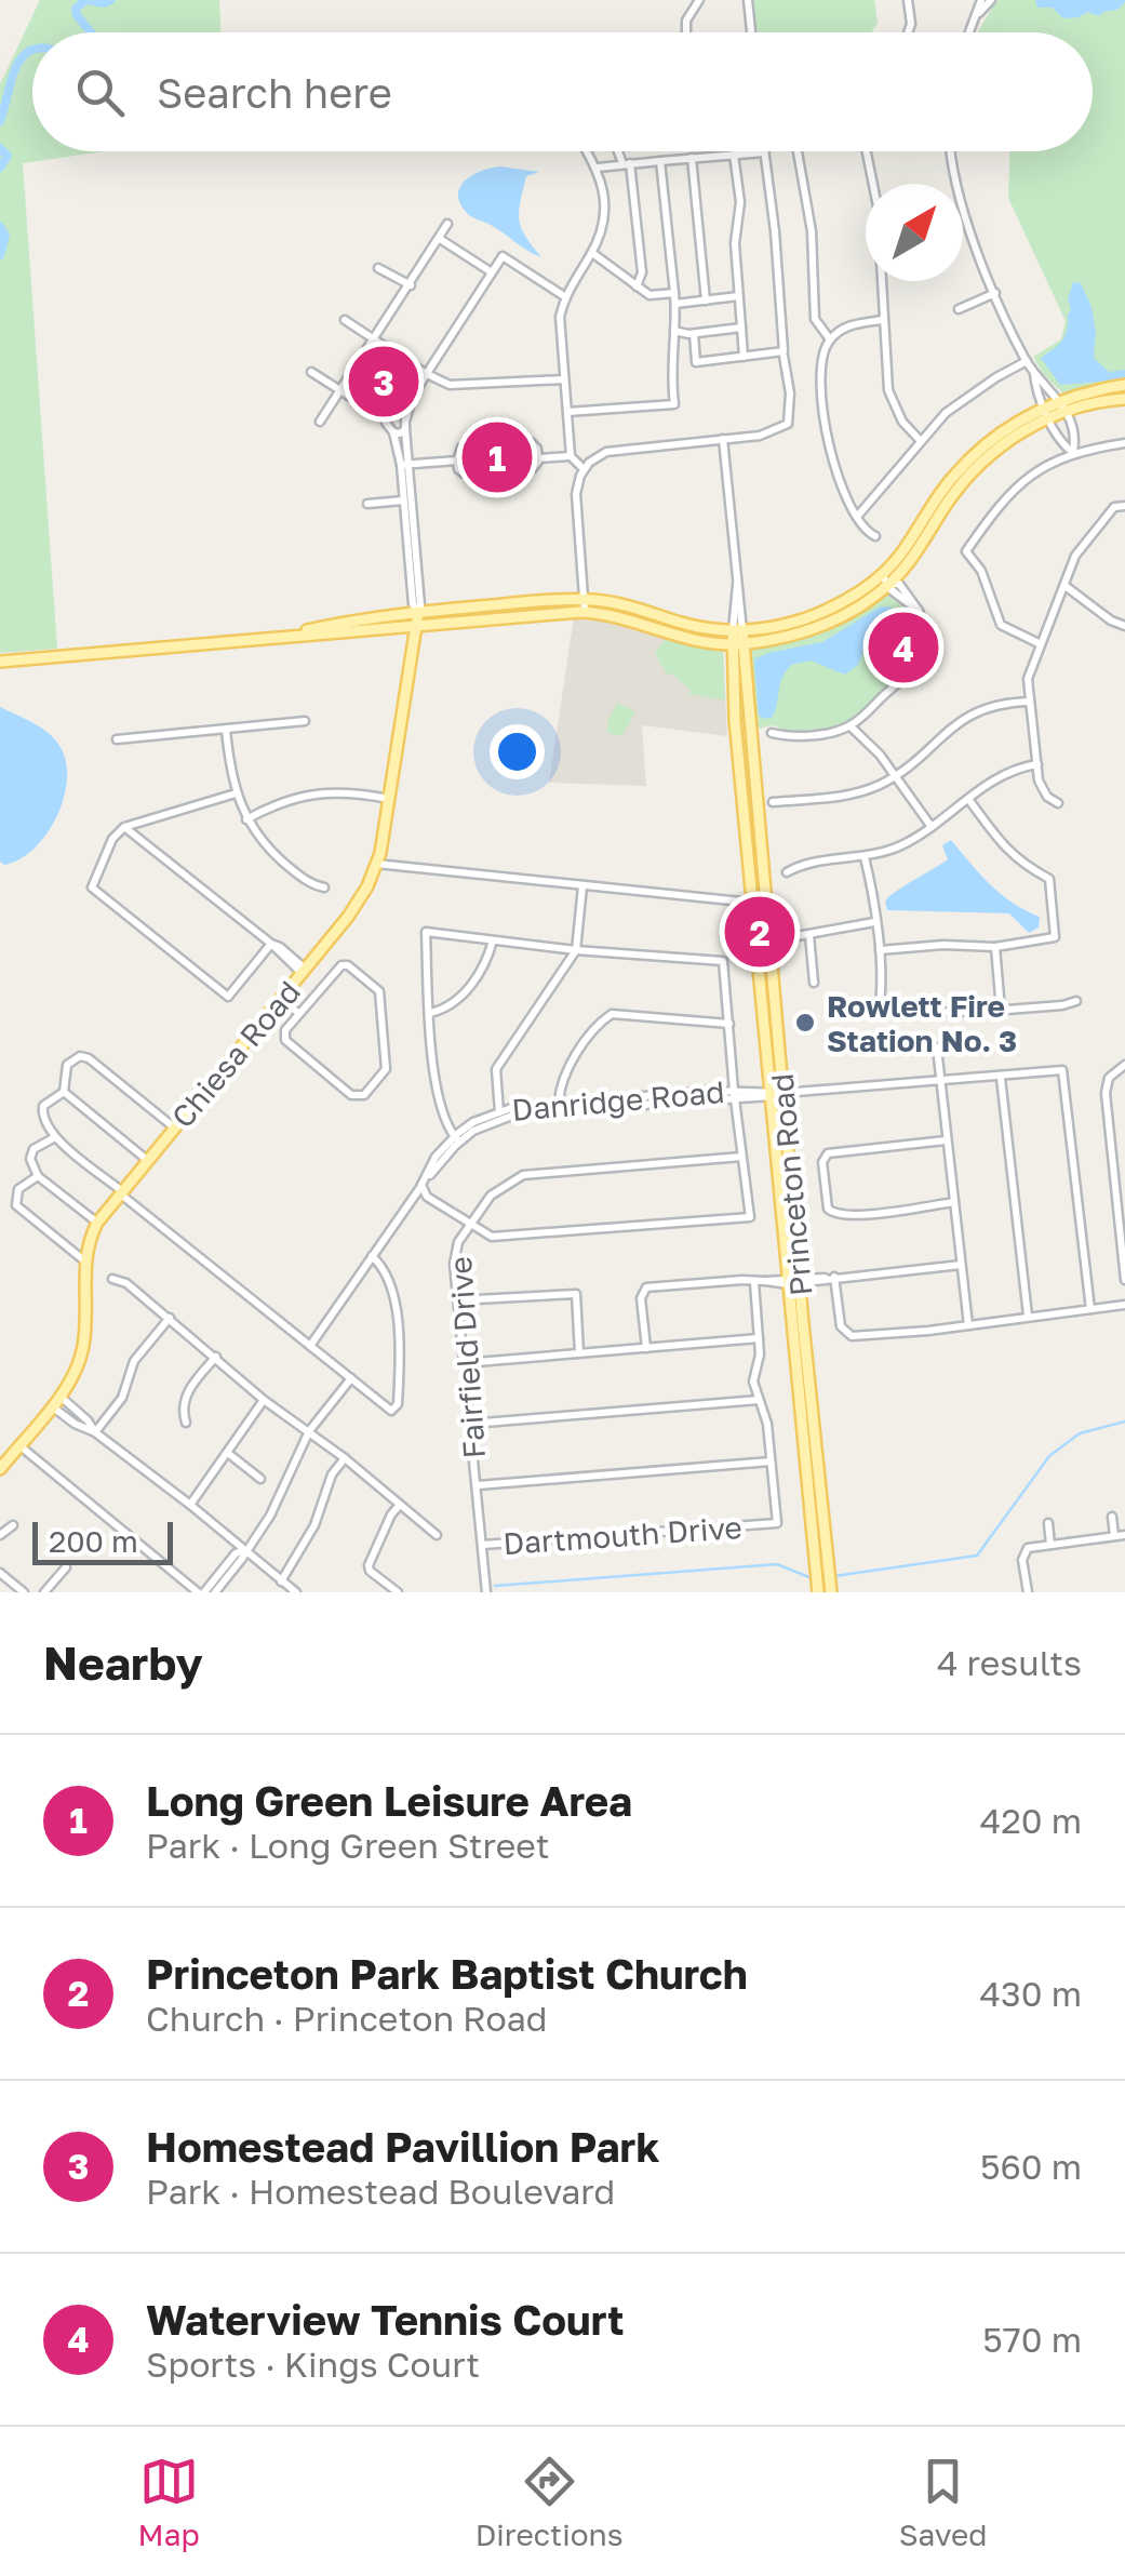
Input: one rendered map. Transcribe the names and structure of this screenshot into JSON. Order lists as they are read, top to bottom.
{
  "streets": {
    "main road": ["Chiesa Road", "Princeton Road"],
    "street": ["Danridge Road", "Fairfield Drive", "Dartmouth Drive"]
  },
  "crossings": [
    ["Danridge Road", "Princeton Road"],
    ["Fairfield Drive", "Dartmouth Drive"]
  ],
  "places": ["Rowlett Fire Station No. 3"],
  "scale_bar": "200 m",
  "north": "top right",
  "page": {
    "search": "Search here",
    "pins": [
      "3",
      "1",
      "4",
      "2"
    ],
    "scale": "200 m",
    "heading": ["Nearby", "4 results"],
    "list": [
      {
        "mark": "1",
        "name": "Long Green Leisure Area",
        "note": "Park · Long Green Street",
        "value": "420 m"
      },
      {
        "mark": "2",
        "name": "Princeton Park Baptist Church",
        "note": "Church · Princeton Road",
        "value": "430 m"
      },
      {
        "mark": "3",
        "name": "Homestead Pavillion Park",
        "note": "Park · Homestead Boulevard",
        "value": "560 m"
      },
      {
        "mark": "4",
        "name": "Waterview Tennis Court",
        "note": "Sports · Kings Court",
        "value": "570 m"
      }
    ],
    "nav": ["Map", "Directions", "Saved"]
  }
}
